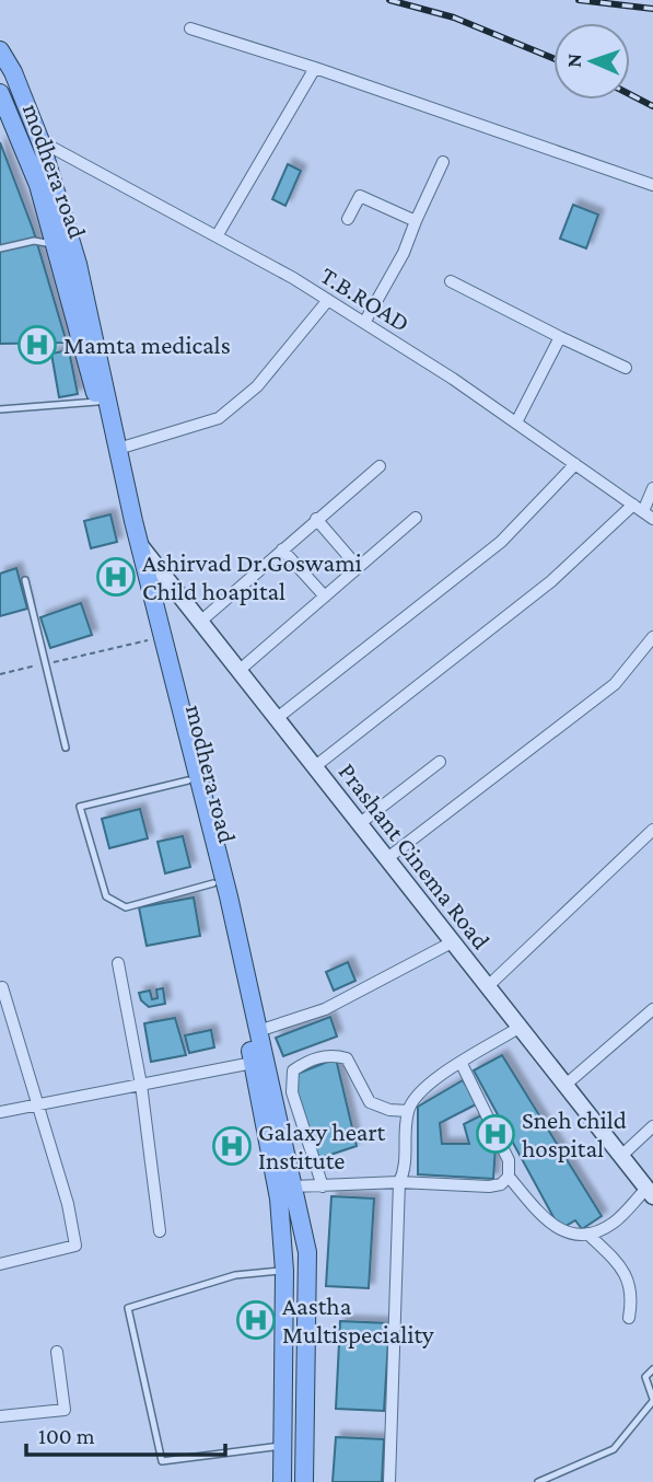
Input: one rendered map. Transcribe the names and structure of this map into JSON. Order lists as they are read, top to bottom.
{
  "streets": {
    "main road": ["modhera road"],
    "street": ["T.B.ROAD", "Prashant Cinema Road"]
  },
  "places": {
    "hospital": [
      "Mamta medicals",
      "Ashirvad Dr.Goswami Child hoapital",
      "Sneh child hospital",
      "Galaxy heart Institute",
      "Aastha Multispeciality"
    ]
  },
  "scale_bar": "100 m",
  "north": "left"
}
